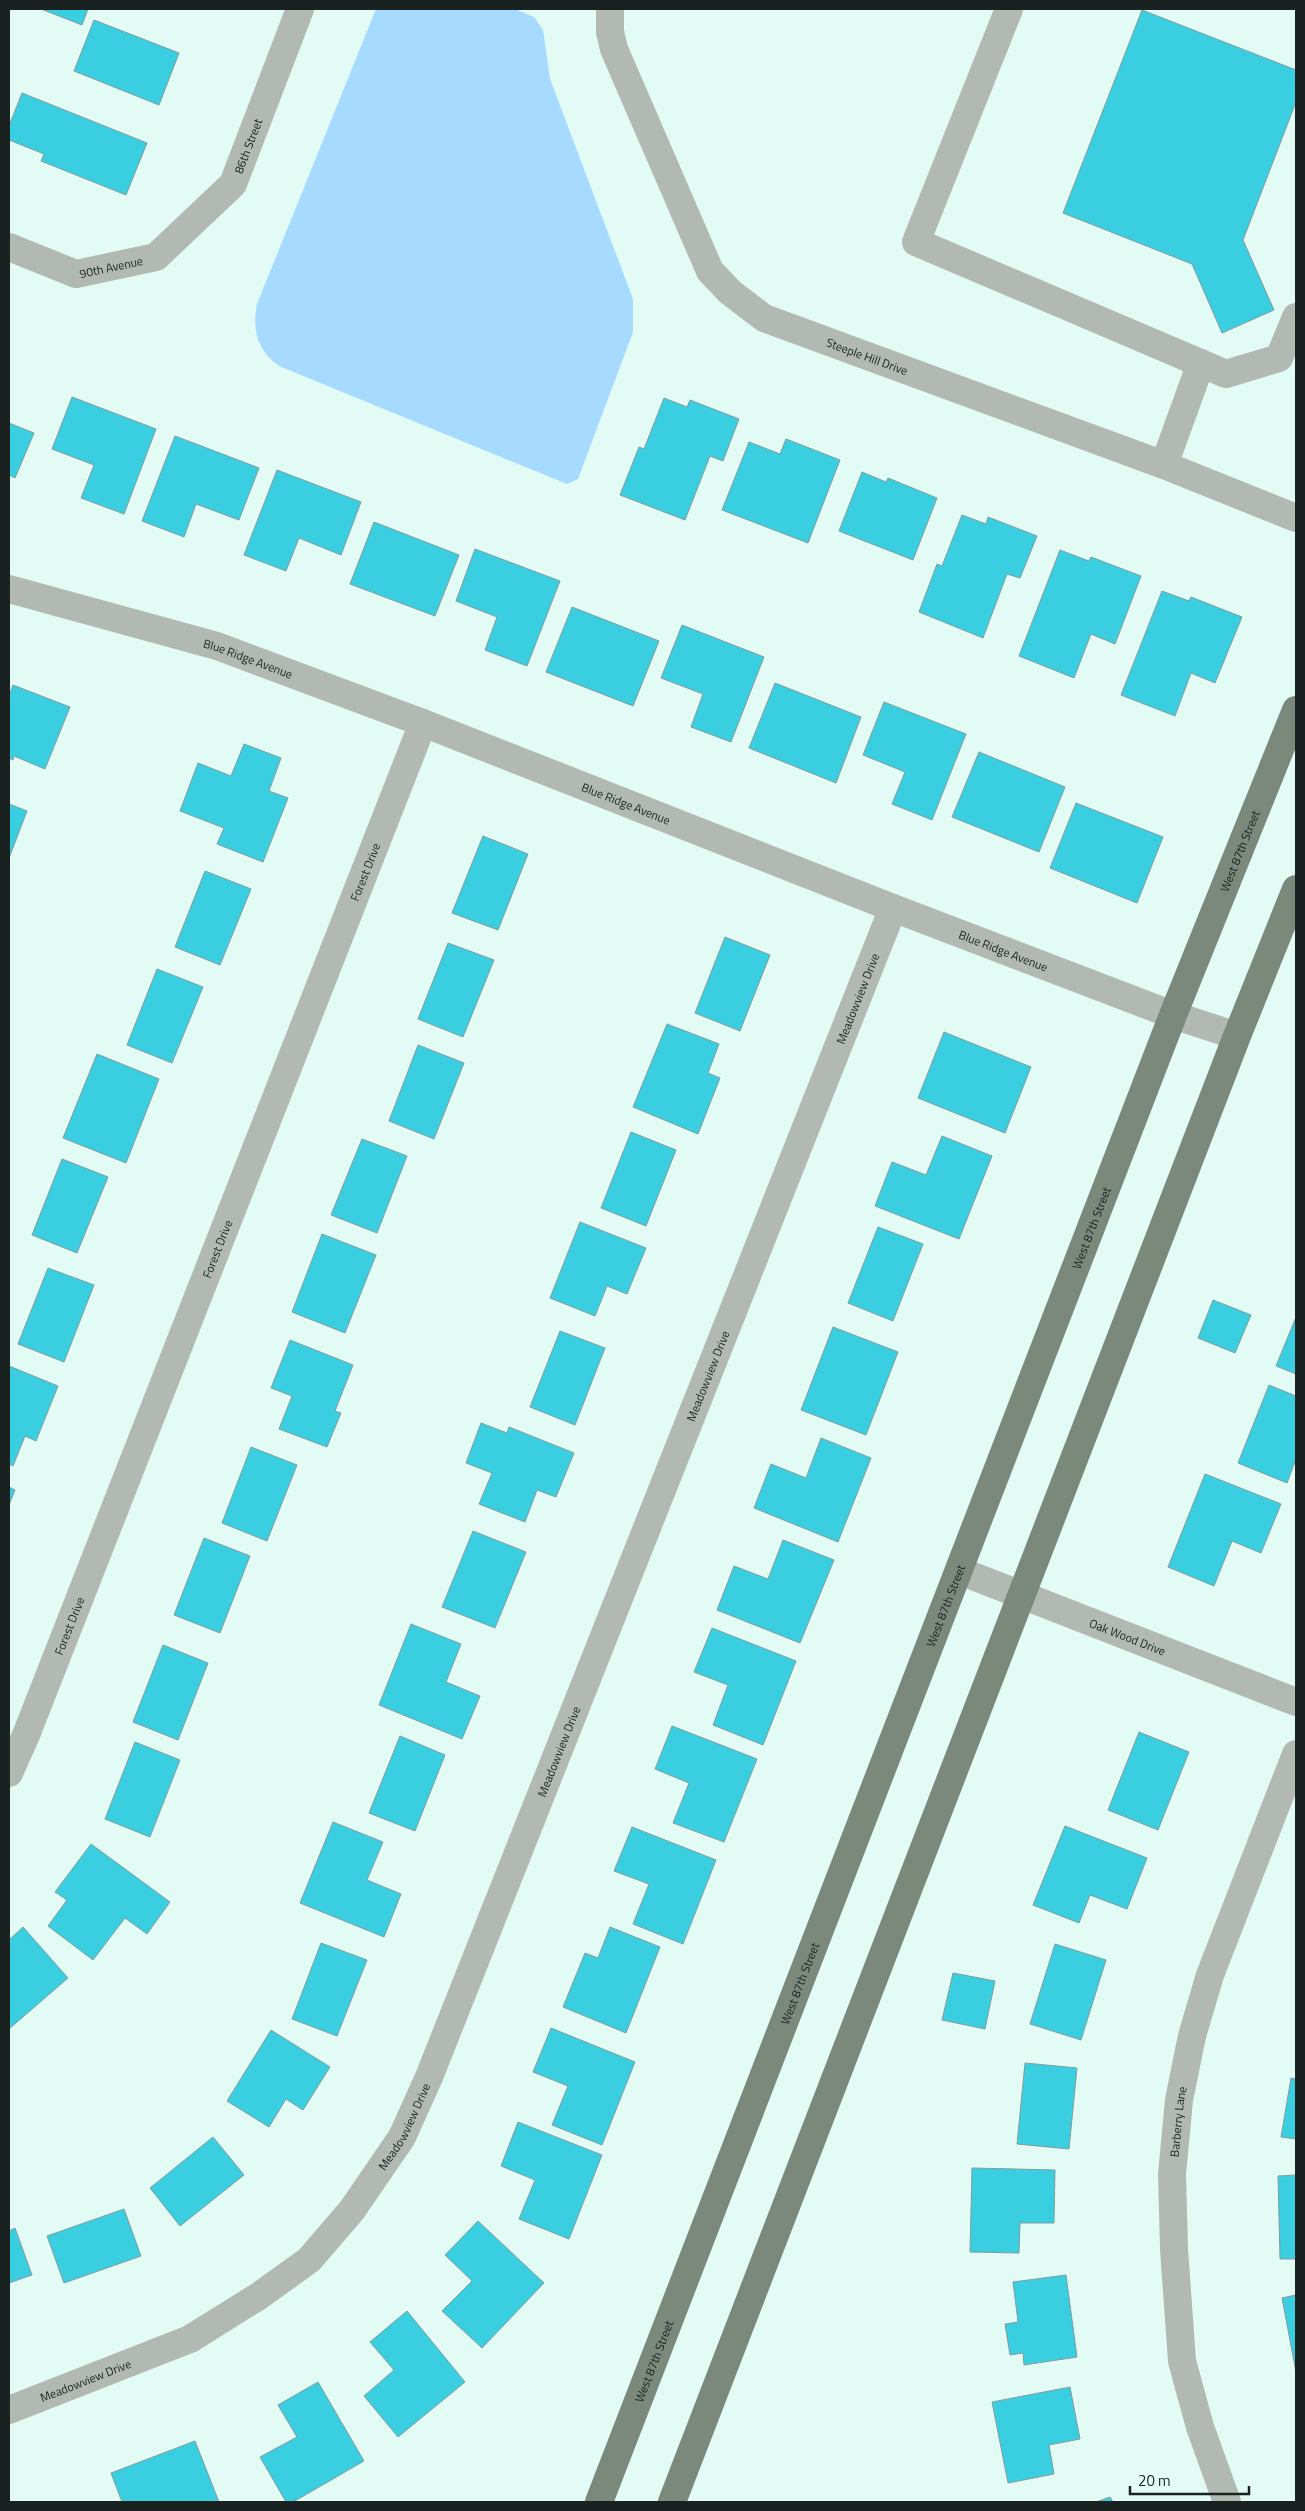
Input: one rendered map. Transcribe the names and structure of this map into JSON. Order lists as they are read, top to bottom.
{
  "streets": {
    "main road": ["West 87th Street"],
    "street": [
      "86th Street",
      "90th Avenue",
      "Steeple Hill Drive",
      "Blue Ridge Avenue",
      "Forest Drive",
      "Meadowview Drive",
      "Oak Wood Drive",
      "Barberry Lane"
    ]
  },
  "crossings": [
    ["86th Street", "90th Avenue"],
    ["Blue Ridge Avenue", "West 87th Street"],
    ["Blue Ridge Avenue", "Forest Drive"],
    ["Blue Ridge Avenue", "Meadowview Drive"],
    ["West 87th Street", "Oak Wood Drive"]
  ],
  "scale_bar": "20 m"
}
